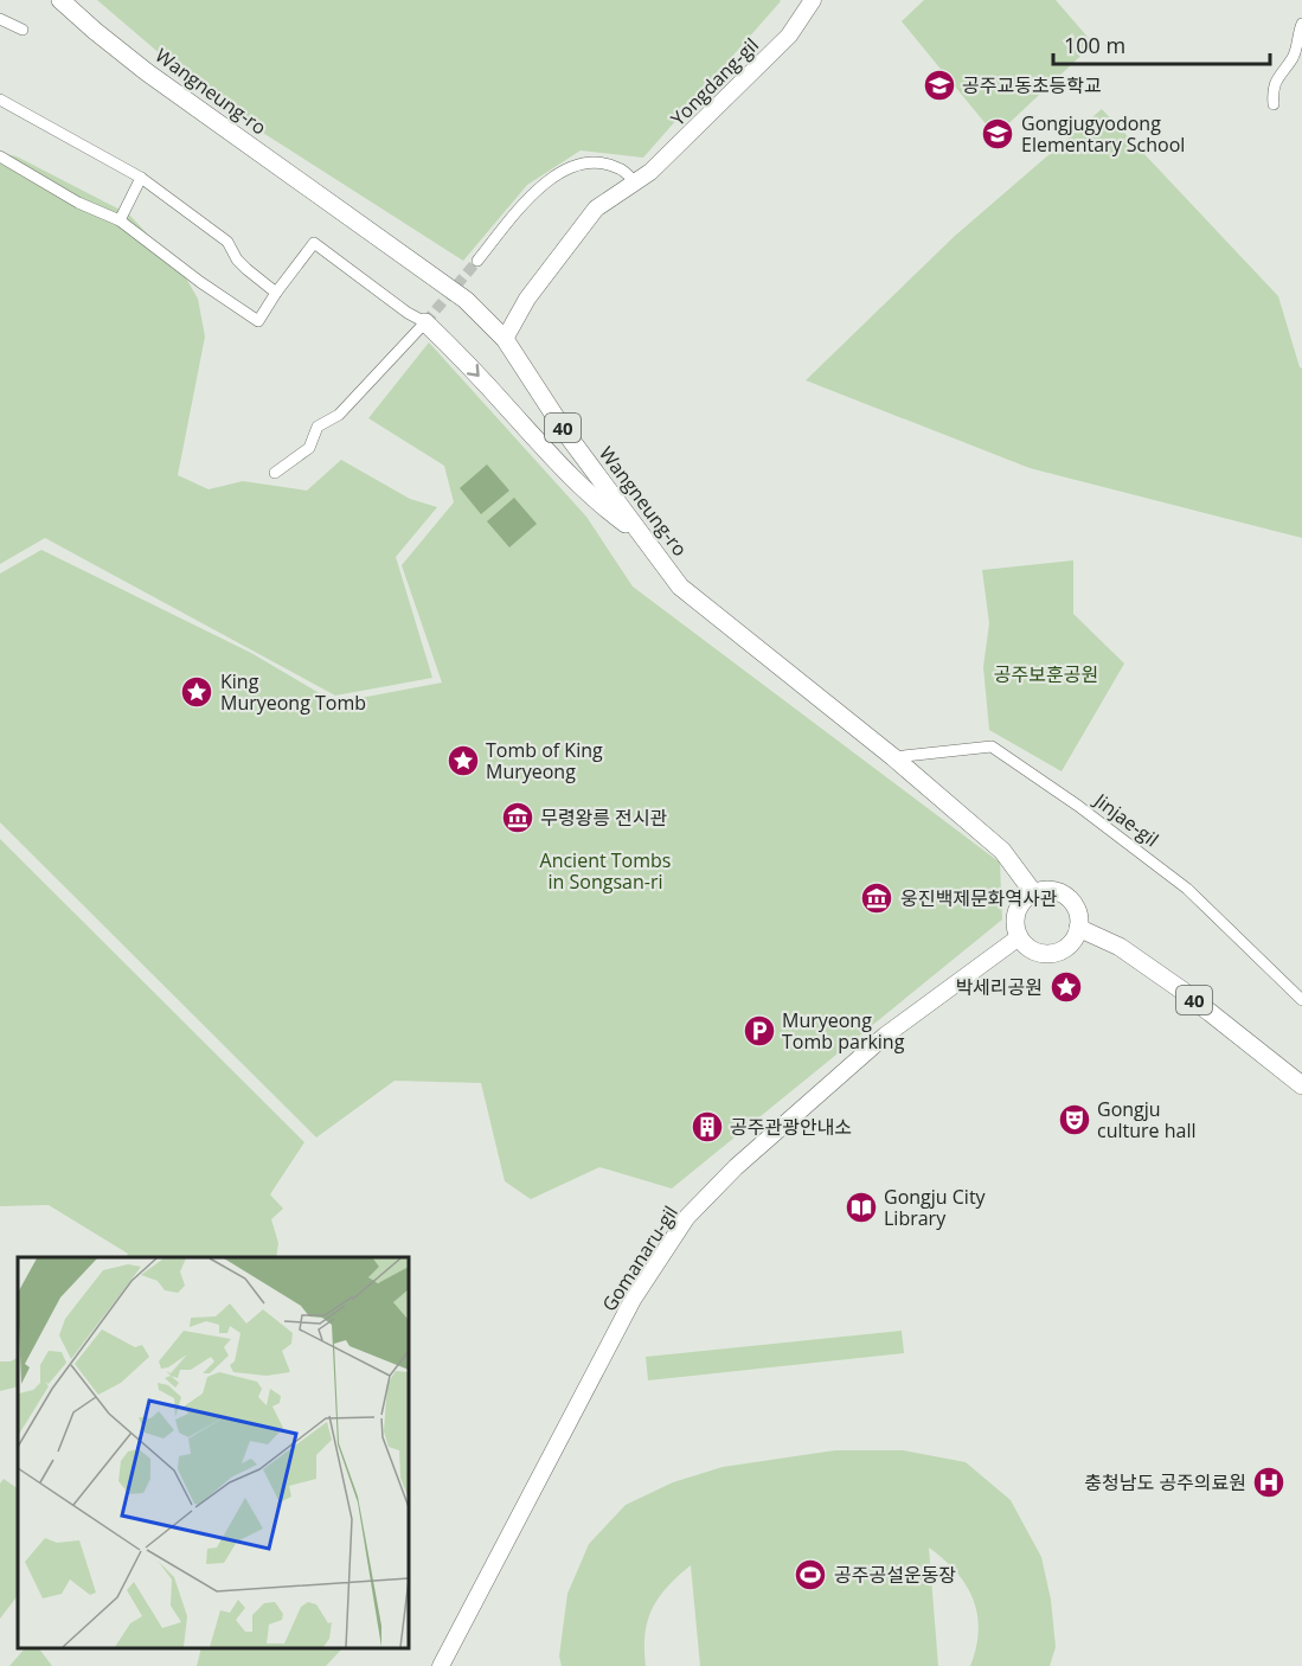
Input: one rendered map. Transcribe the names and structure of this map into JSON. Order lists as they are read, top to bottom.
{
  "streets": {
    "main road": [
      "Yongdang-gil",
      "Wangneung-ro",
      "40",
      "Gomanaru-gil"
    ],
    "street": ["Jinjae-gil"]
  },
  "crossings": [
    ["Yongdang-gil", "Wangneung-ro"],
    ["Wangneung-ro", "40"],
    ["Wangneung-ro", "Jinjae-gil"],
    ["Wangneung-ro", "Gomanaru-gil"],
    ["40", "Gomanaru-gil"]
  ],
  "parks": ["공주보훈공원", "Ancient Tombs in Songsan-ri"],
  "places": {
    "school or university": ["공주교동초등학교", "Gongjugyodong Elementary School"],
    "place": ["King Muryeong Tomb", "Tomb of King Muryeong", "박세리공원"],
    "museum": ["무령왕릉 전시관", "웅진백제문화역사관"],
    "parking": ["Muryeong Tomb parking"],
    "theatre": ["Gongju culture hall"],
    "building": ["공주관광안내소"],
    "library": ["Gongju City Library"],
    "hospital": ["충청남도 공주의료원"],
    "sports": ["공주공설운동장"]
  },
  "scale_bar": "100 m"
}
